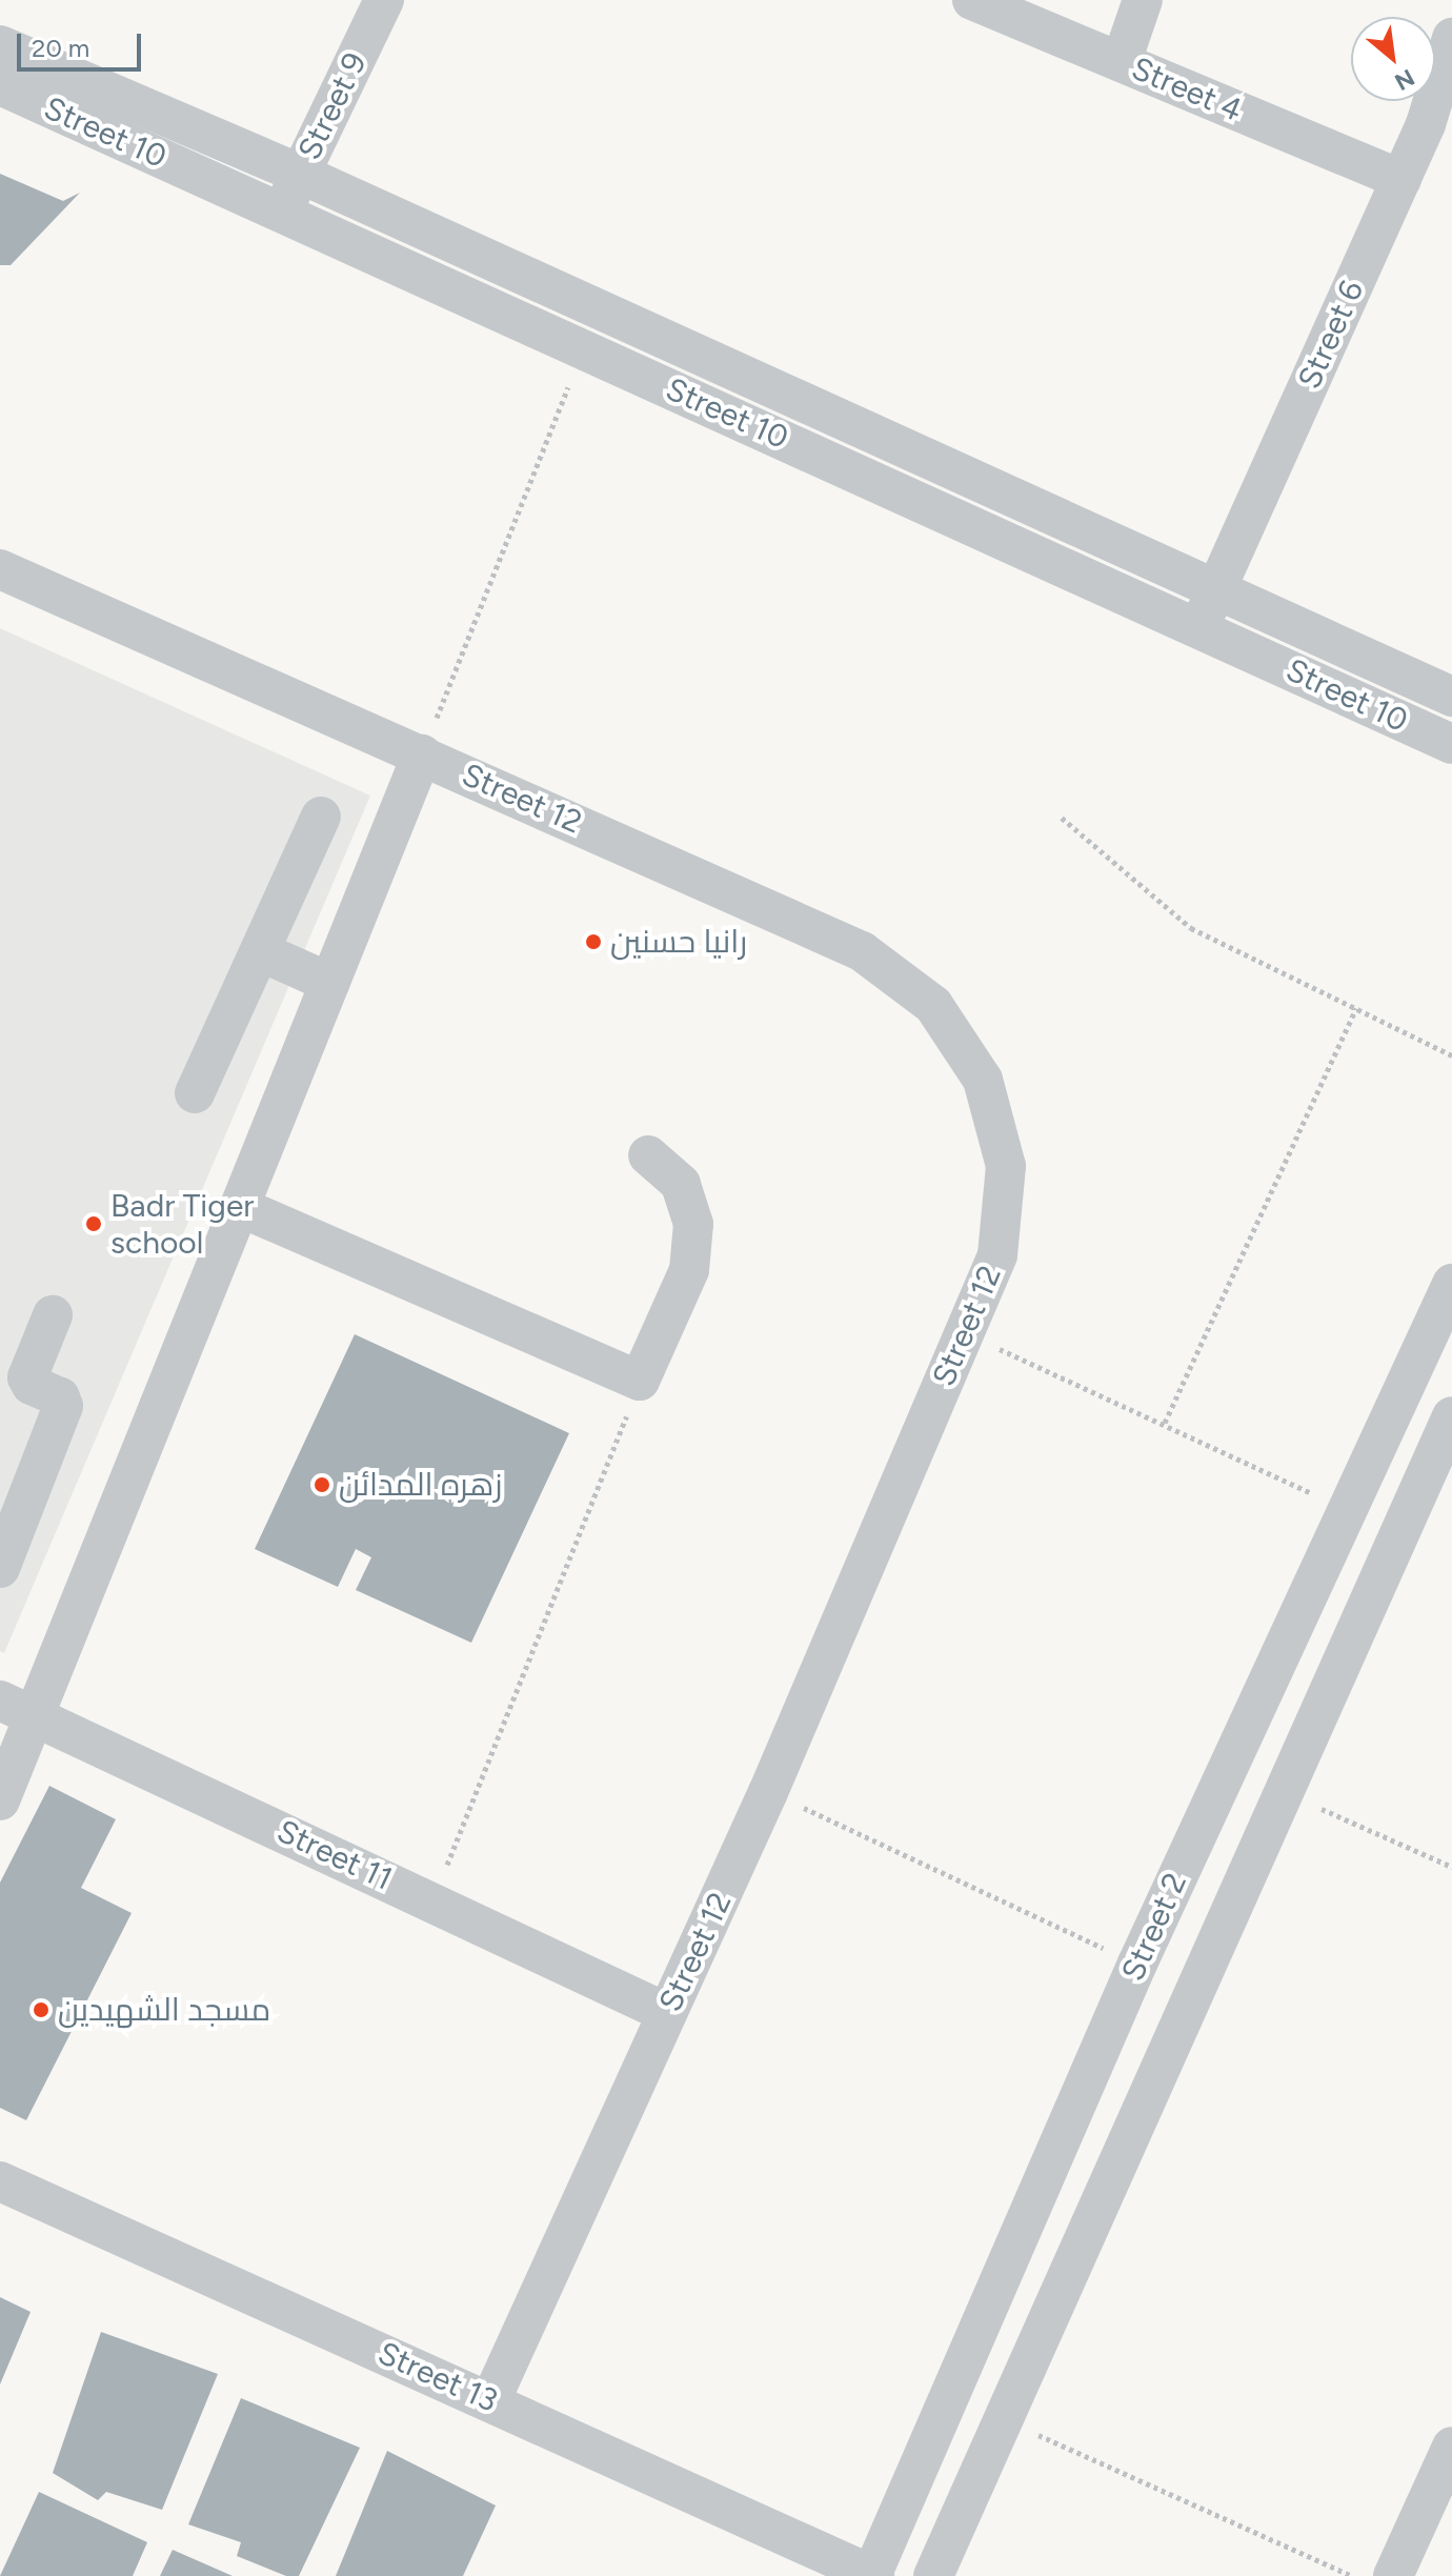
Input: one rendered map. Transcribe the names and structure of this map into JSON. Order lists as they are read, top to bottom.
{
  "streets": {
    "street": [
      "Street 4",
      "Street 9",
      "Street 10",
      "Street 6",
      "Street 12",
      "Street 11",
      "Street 2",
      "Street 13"
    ]
  },
  "crossings": [
    ["Street 4", "Street 6"],
    ["Street 9", "Street 10"],
    ["Street 10", "Street 6"],
    ["Street 12", "Street 11"],
    ["Street 12", "Street 13"],
    ["Street 2", "Street 13"]
  ],
  "places": [
    "رانيا حسنين",
    "Badr Tiger school",
    "زهره المدائن",
    "مسجد الشهيدين"
  ],
  "scale_bar": "20 m",
  "north": "bottom right"
}
